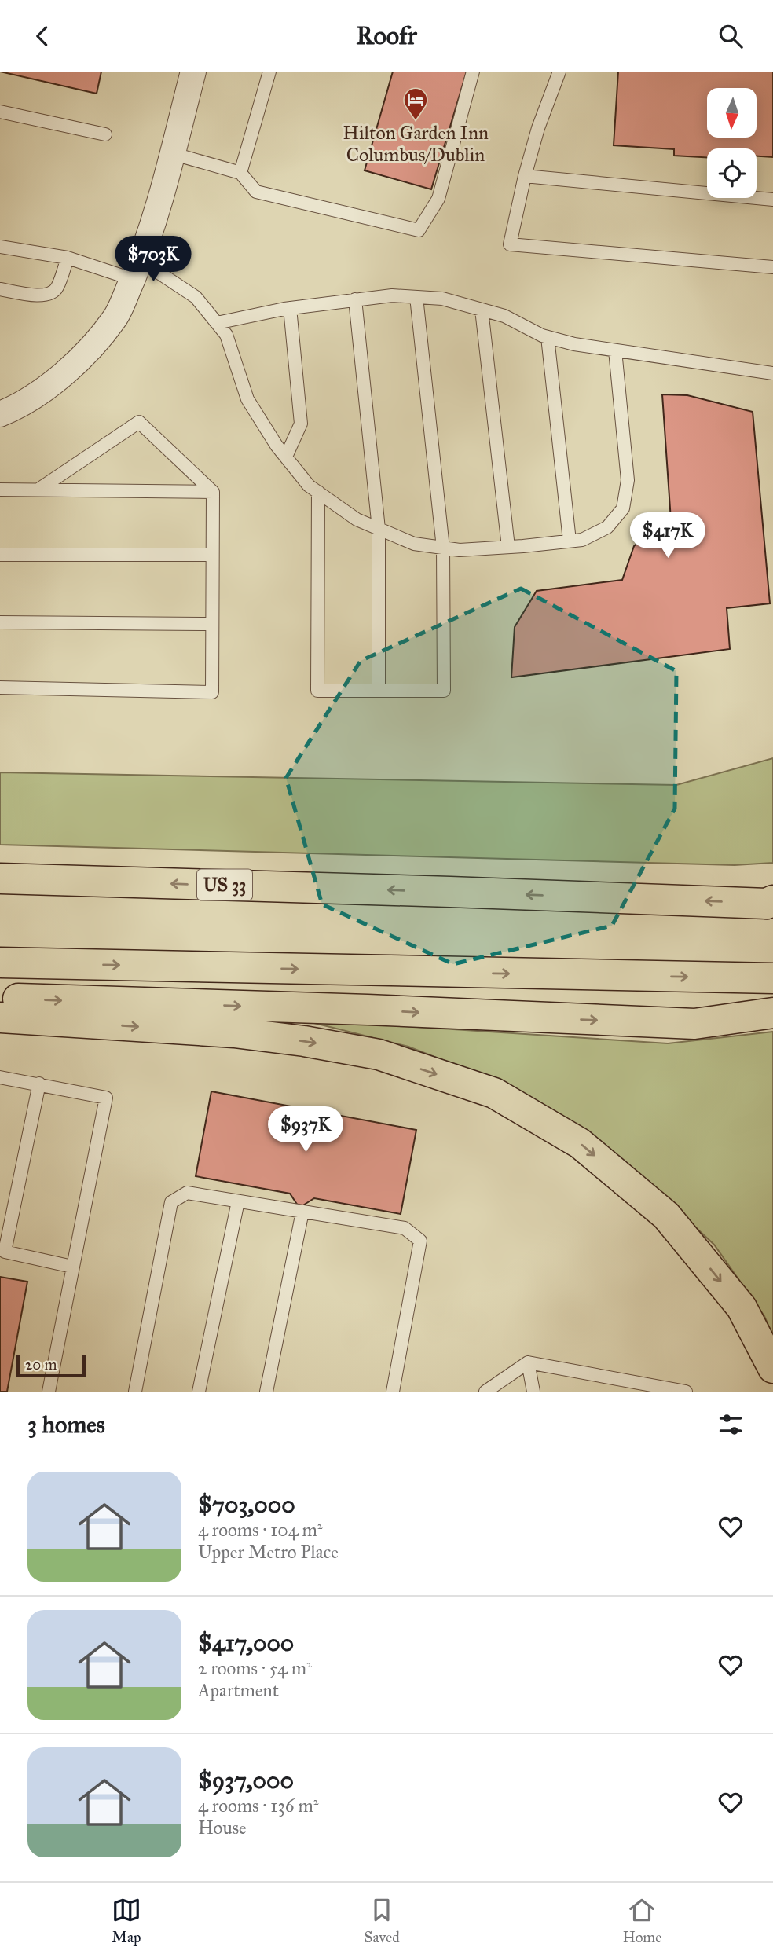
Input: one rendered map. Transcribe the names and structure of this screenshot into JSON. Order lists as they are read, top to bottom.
{
  "streets": {
    "main road": ["US 33"]
  },
  "places": {
    "hotel": ["Hilton Garden Inn Columbus/Dublin"]
  },
  "scale_bar": "20 m",
  "north": "bottom",
  "page": {
    "header": "Roofr",
    "price": ["$703K", "$417K", "$937K"],
    "scale": "20 m",
    "heading": "3 homes",
    "list": [
      {
        "name": "$703,000",
        "note": "4 rooms · 104 m² · Upper Metro Place"
      },
      {
        "name": "$417,000",
        "note": "2 rooms · 54 m² · Apartment"
      },
      {
        "name": "$937,000",
        "note": "4 rooms · 136 m² · House"
      }
    ],
    "tabs": ["Map", "Saved", "Home"]
  }
}
